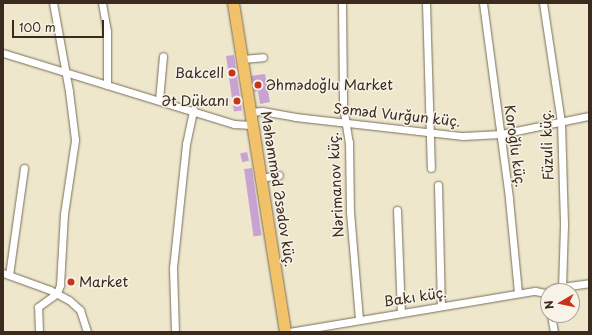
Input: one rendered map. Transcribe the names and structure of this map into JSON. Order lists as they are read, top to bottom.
{
  "streets": {
    "main road": ["Məhəmməd Əsədov küç."],
    "street": [
      "Səməd Vurğun küç.",
      "Füzuli küç.",
      "Koroğlu küç.",
      "Nərimanov küç.",
      "Bakı küç."
    ]
  },
  "crossings": [
    ["Səməd Vurğun küç.", "Füzuli küç."],
    ["Səməd Vurğun küç.", "Koroğlu küç."],
    ["Səməd Vurğun küç.", "Nərimanov küç."],
    ["Səməd Vurğun küç.", "Məhəmməd Əsədov küç."],
    ["Koroğlu küç.", "Bakı küç."],
    ["Nərimanov küç.", "Bakı küç."]
  ],
  "places": [
    "Bakcell",
    "Əhmədoğlu Market",
    "Ət Dükanı",
    "Market"
  ],
  "scale_bar": "100 m",
  "north": "left"
}
